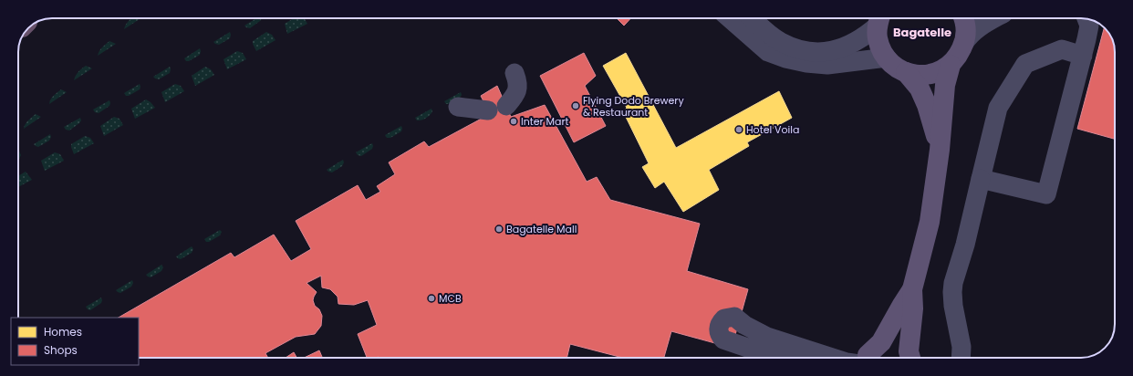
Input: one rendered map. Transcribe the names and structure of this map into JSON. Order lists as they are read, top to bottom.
{
  "districts": ["Bagatelle"],
  "places": [
    "Flying Dodo Brewery & Restaurant",
    "Inter Mart",
    "Hotel Voila",
    "Bagatelle Mall",
    "MCB"
  ],
  "legend": ["Homes", "Shops"]
}
